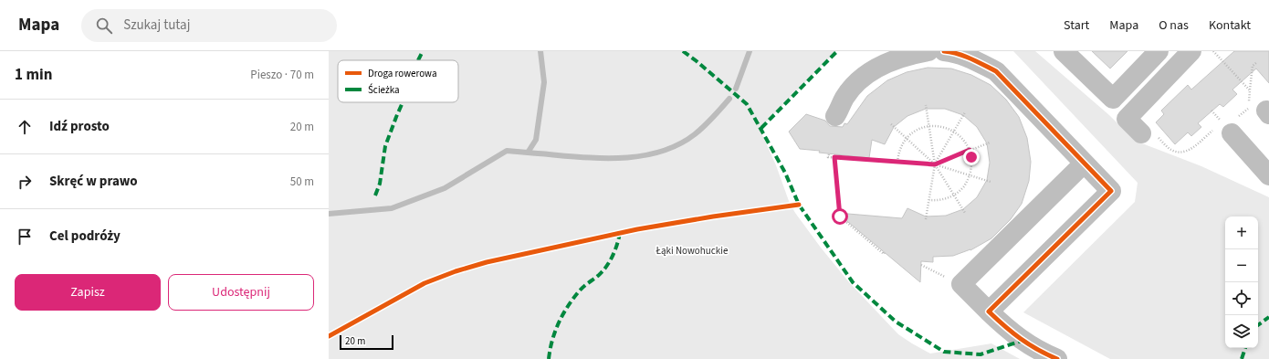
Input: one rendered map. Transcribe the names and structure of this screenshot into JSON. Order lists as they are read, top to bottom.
{
  "parks": ["Łąki Nowohuckie"],
  "legend": ["Droga rowerowa", "Ścieżka"],
  "scale_bar": "20 m",
  "page": {
    "header": "Mapa",
    "search": "Szukaj tutaj",
    "nav": [
      "Start",
      "Mapa",
      "O nas",
      "Kontakt"
    ],
    "heading": ["1 min", "Pieszo · 70 m"],
    "list": [
      ["Idź prosto", "20 m"],
      ["Skręć w prawo", "50 m"],
      "Cel podróży"
    ],
    "map_buttons": ["+", "−"],
    "buttons": ["Zapisz", "Udostępnij"],
    "scale": "20 m"
  }
}
